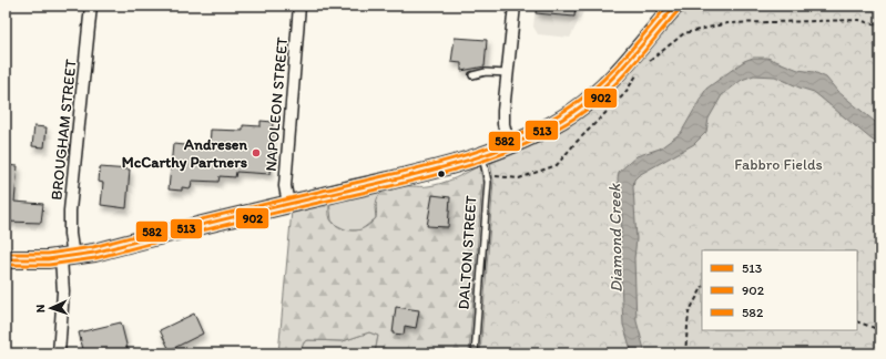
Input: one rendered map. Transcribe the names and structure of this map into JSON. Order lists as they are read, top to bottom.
{
  "streets": {
    "street": ["NAPOLEON STREET", "BROUGHAM STREET"],
    "lane": ["DALTON STREET"]
  },
  "water": ["Diamond Creek"],
  "parks": ["Fabbro Fields"],
  "places": ["Andresen McCarthy Partners"],
  "lines": ["transit line 513", "transit line 582", "transit line 902"],
  "legend": ["513", "902", "582"],
  "north": "left"
}
